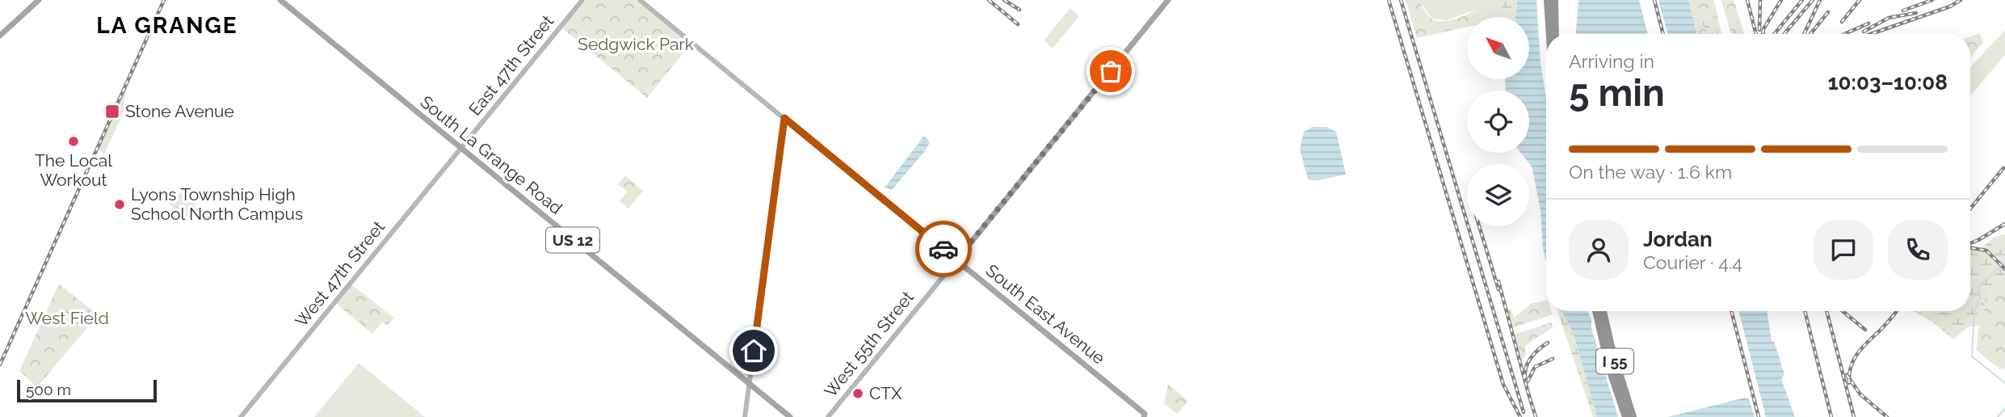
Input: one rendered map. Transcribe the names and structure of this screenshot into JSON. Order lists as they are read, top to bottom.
{
  "streets": {
    "highway": ["I 55"],
    "main road": [
      "East 47th Street",
      "South La Grange Road",
      "US 12",
      "West 47th Street",
      "South East Avenue",
      "West 55th Street"
    ]
  },
  "crossings": [
    ["East 47th Street", "South La Grange Road"],
    ["East 47th Street", "West 47th Street"],
    ["South La Grange Road", "West 47th Street"],
    ["South East Avenue", "West 55th Street"]
  ],
  "districts": ["LA GRANGE"],
  "parks": ["Sedgwick Park", "West Field"],
  "places": {
    "transit": ["Stone Avenue"],
    "other": ["The Local Workout", "Lyons Township High School North Campus", "CTX"]
  },
  "scale_bar": "500 m",
  "north": "top left",
  "page": {
    "heading": ["5 min", "Arriving in", "10:03–10:08"],
    "panel": ["Jordan", "Courier · 4.4"],
    "bar": "On the way · 1.6 km",
    "scale": "500 m"
  }
}
